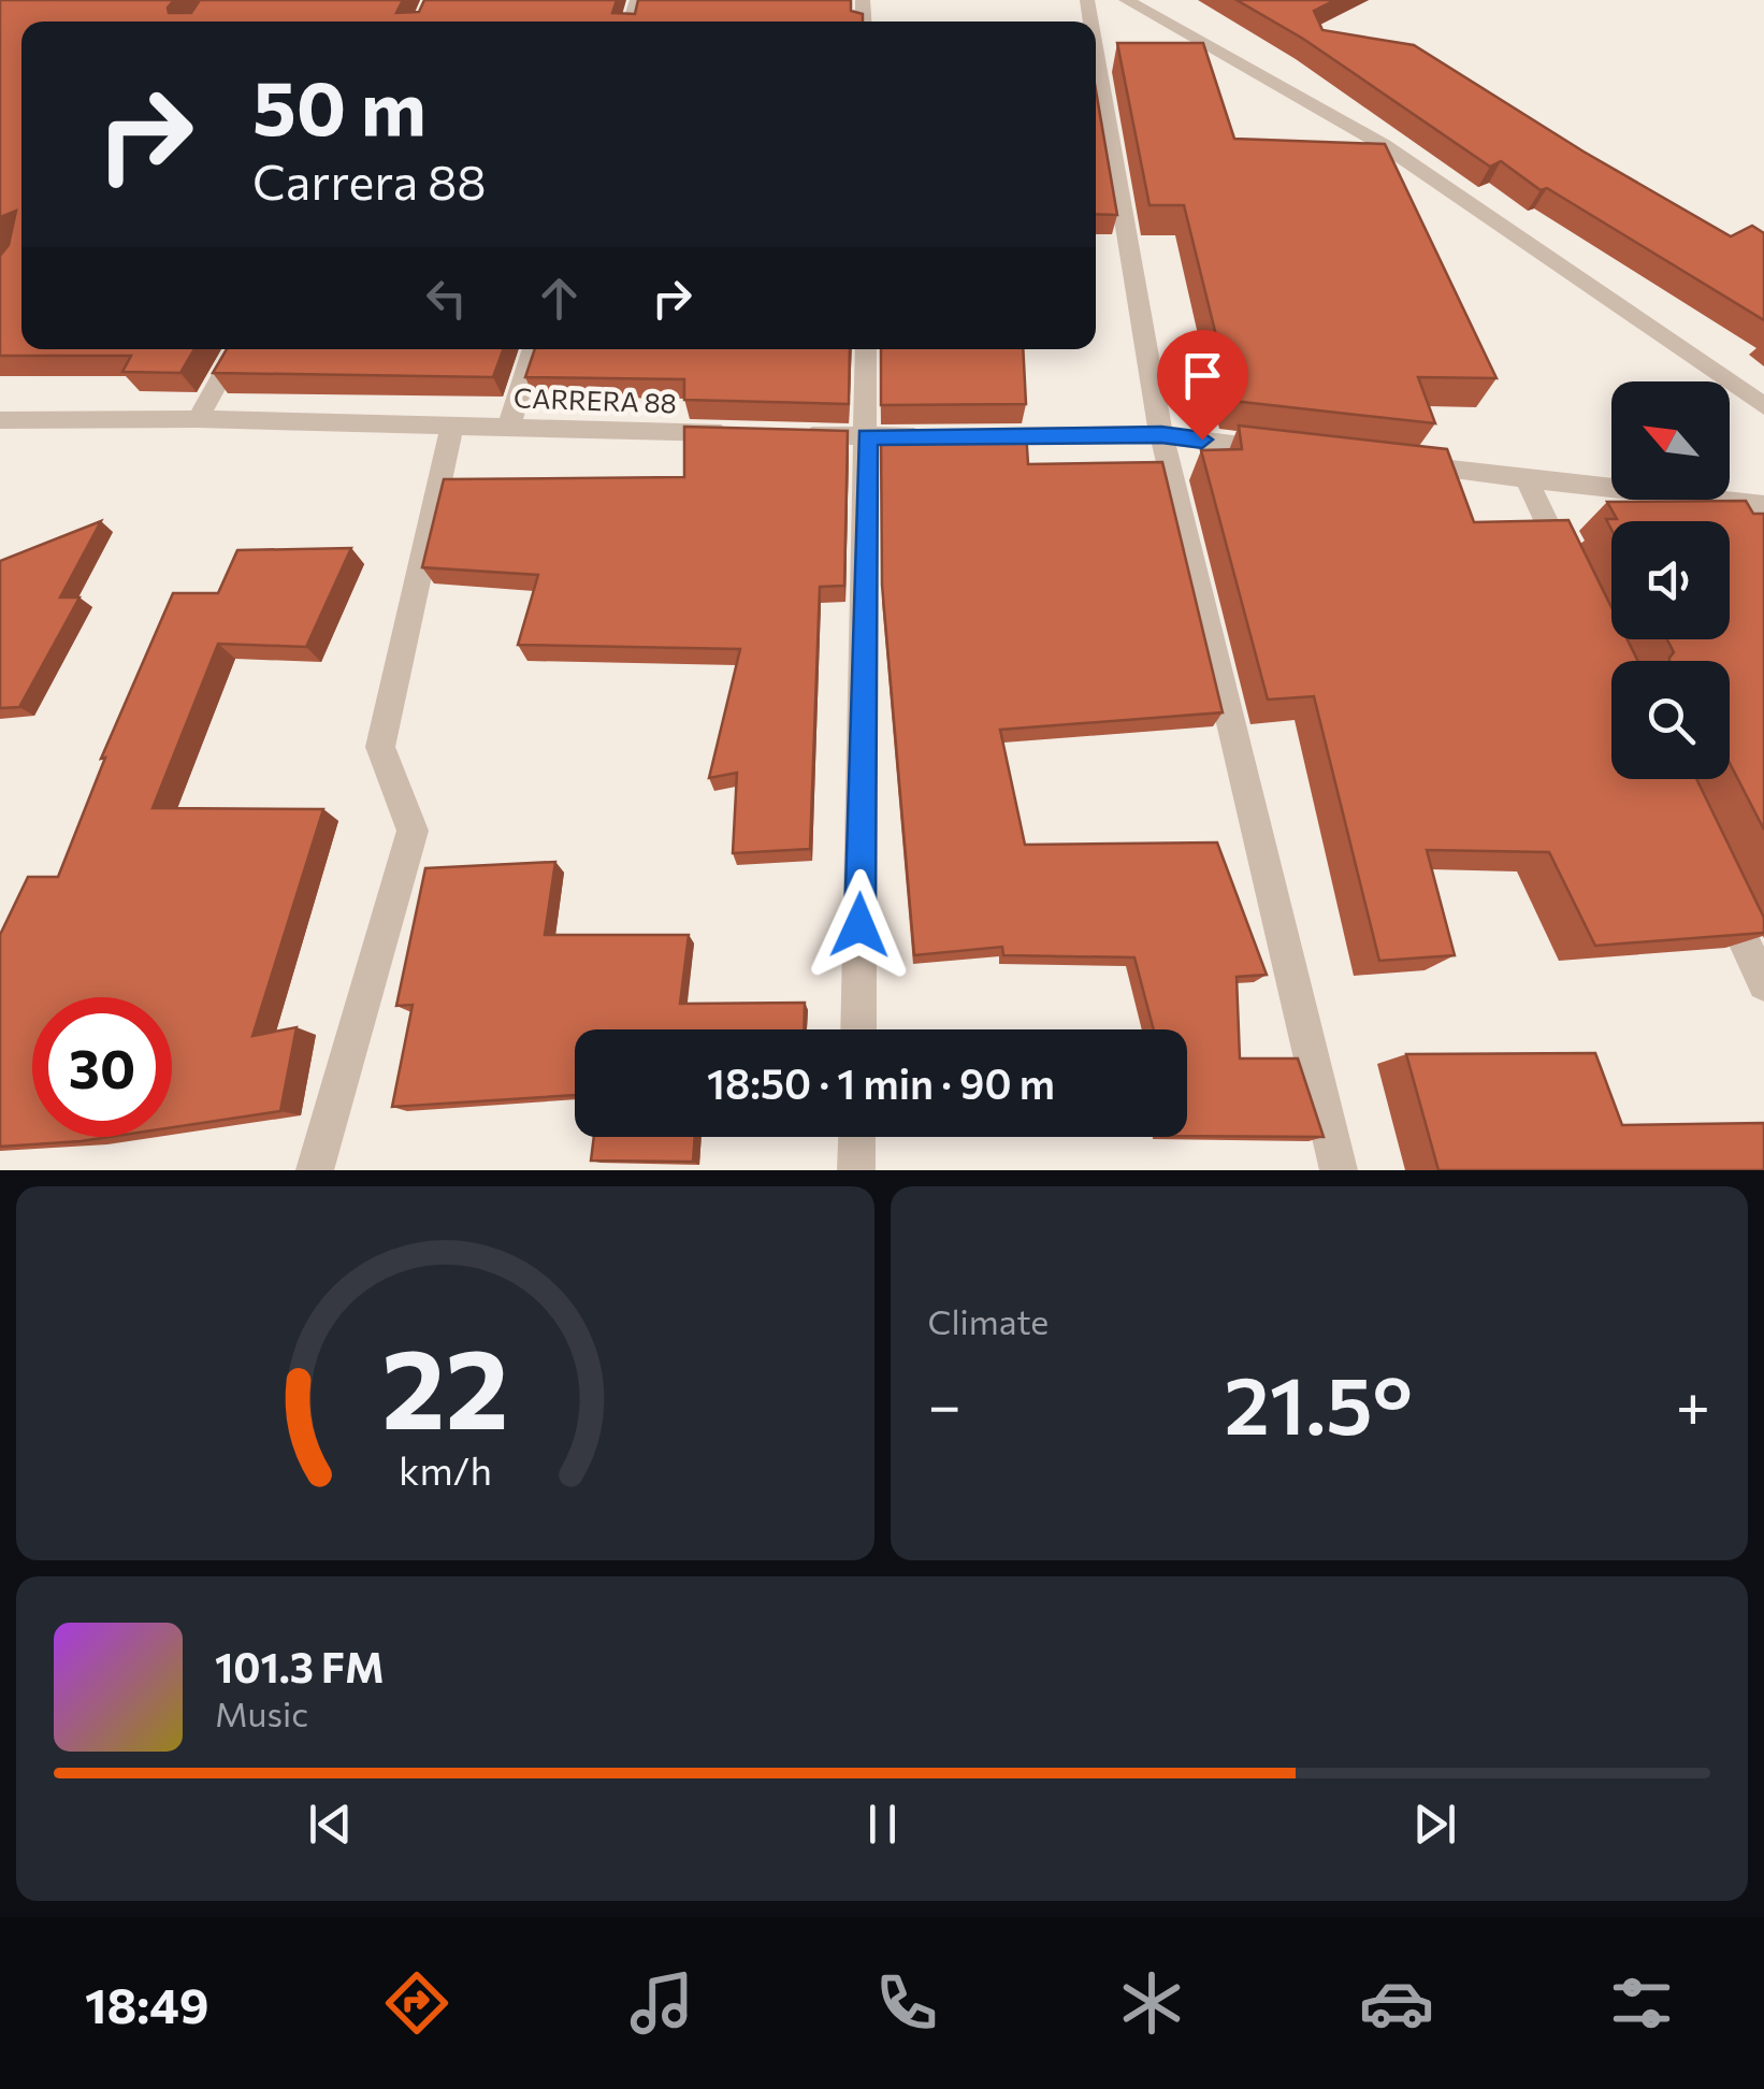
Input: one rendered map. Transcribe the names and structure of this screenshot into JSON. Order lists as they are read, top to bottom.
{
  "streets": {
    "street": ["CARRERA 88"]
  },
  "north": "top left",
  "page": {
    "turn": ["50 m", "Carrera 88"],
    "limit": "30",
    "trip": "18:50 · 1 min · 90 m",
    "tile": "Climate",
    "heat": ["−", "21.5°", "+"],
    "song": ["101.3 FM", "Music"],
    "tabs": "18:49",
    "gauge": ["22", "km/h"]
  }
}
